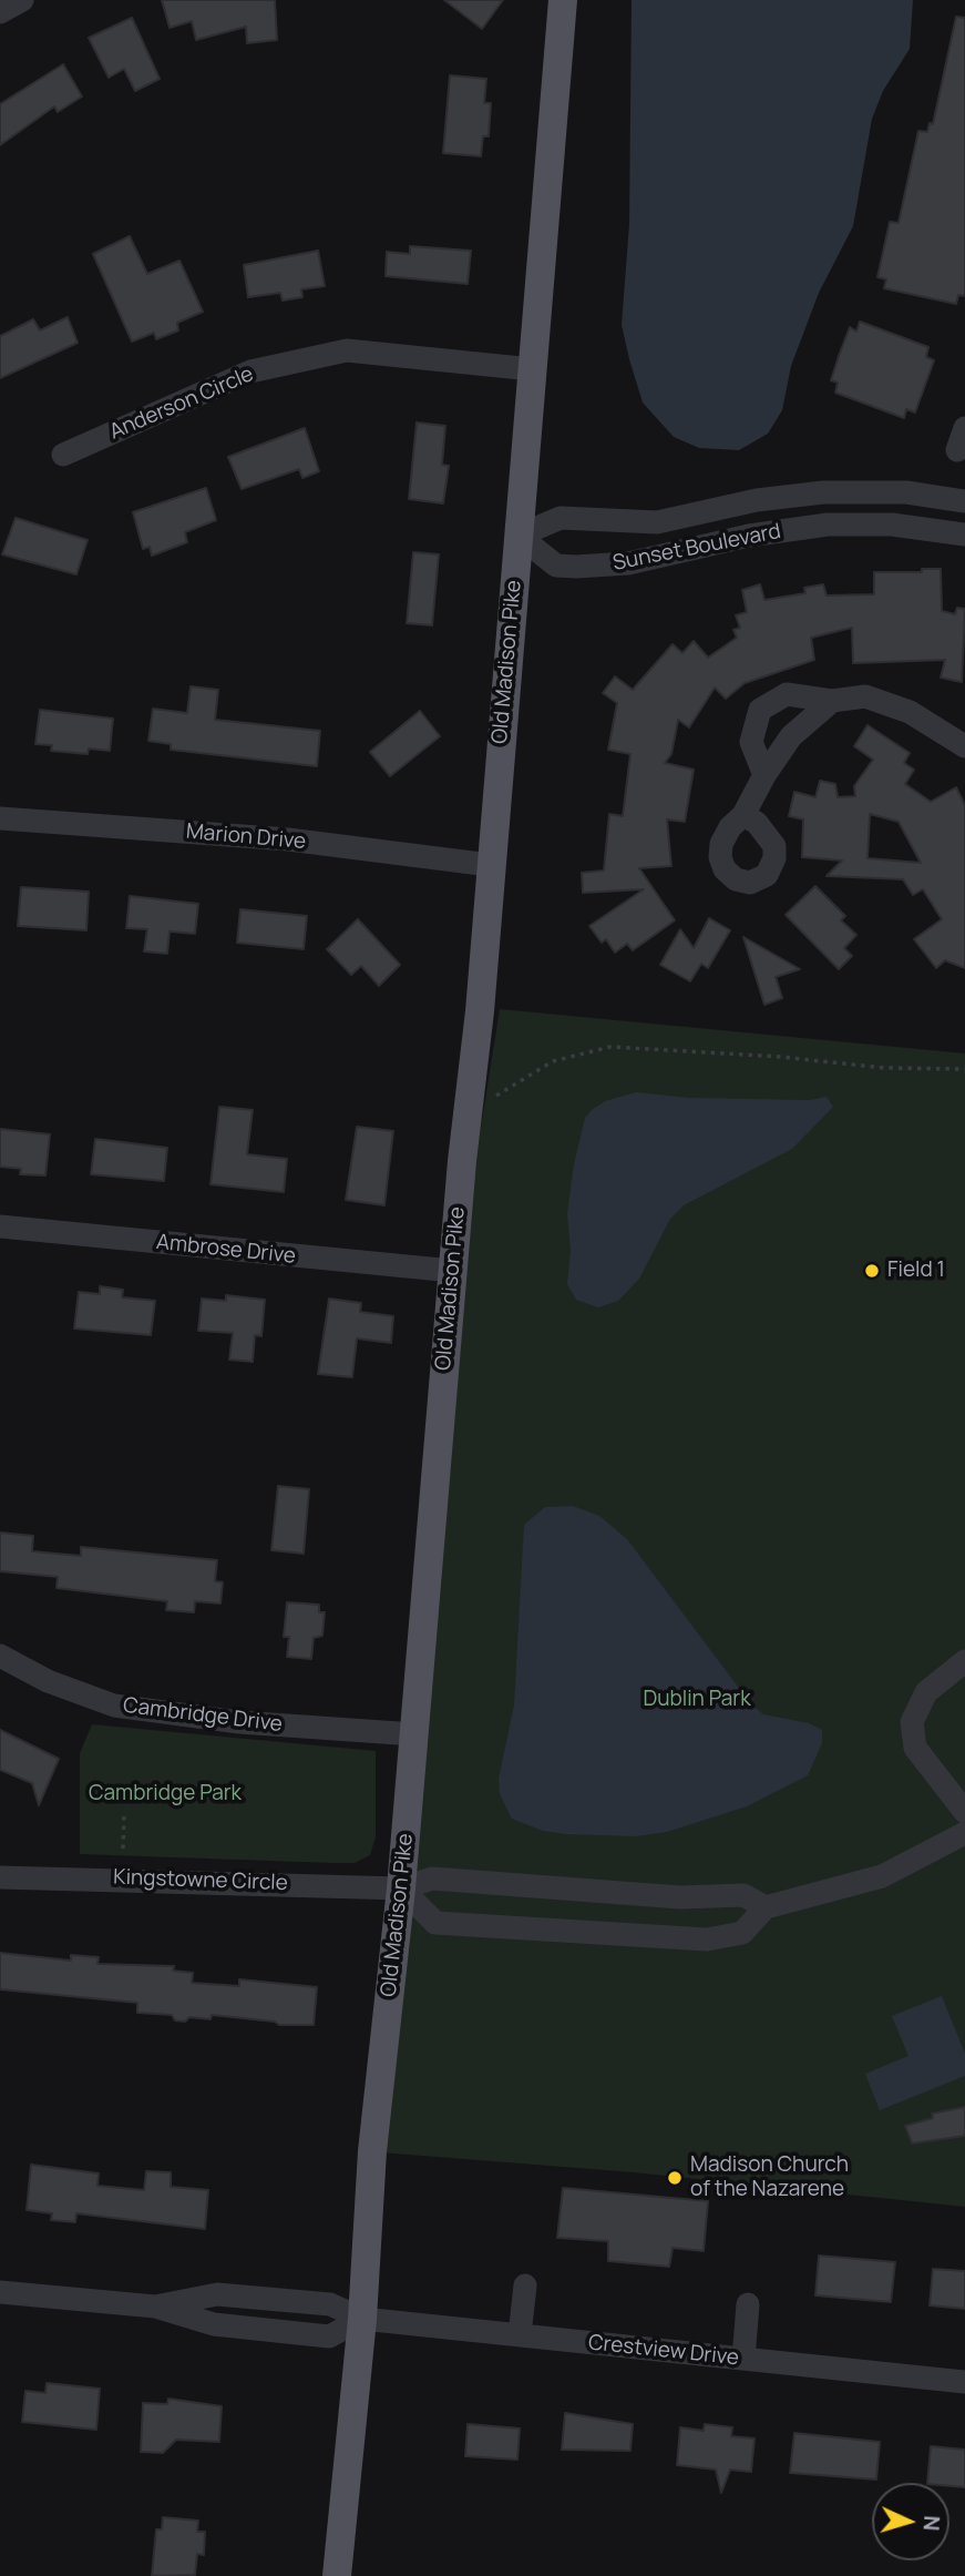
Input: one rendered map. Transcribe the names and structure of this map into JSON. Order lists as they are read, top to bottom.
{
  "streets": {
    "main road": ["Old Madison Pike"],
    "street": [
      "Anderson Circle",
      "Sunset Boulevard",
      "Marion Drive",
      "Ambrose Drive",
      "Cambridge Drive",
      "Kingstowne Circle",
      "Crestview Drive"
    ]
  },
  "crossings": [
    ["Anderson Circle", "Old Madison Pike"],
    ["Sunset Boulevard", "Old Madison Pike"],
    ["Old Madison Pike", "Marion Drive"],
    ["Old Madison Pike", "Ambrose Drive"],
    ["Old Madison Pike", "Cambridge Drive"],
    ["Old Madison Pike", "Kingstowne Circle"],
    ["Old Madison Pike", "Crestview Drive"]
  ],
  "parks": ["Dublin Park", "Cambridge Park"],
  "places": ["Field 1", "Madison Church of the Nazarene"],
  "north": "right"
}
